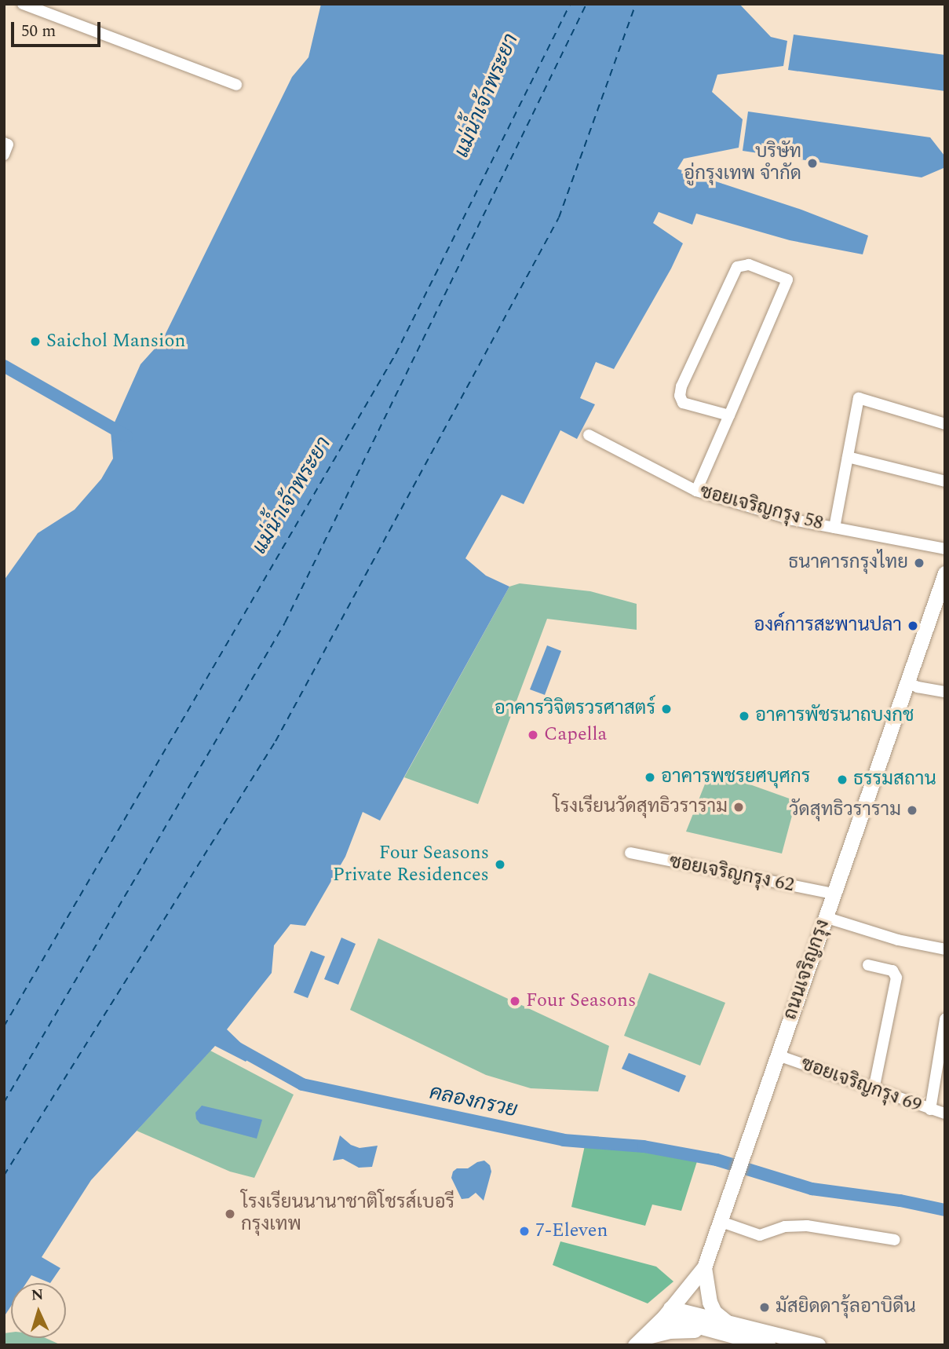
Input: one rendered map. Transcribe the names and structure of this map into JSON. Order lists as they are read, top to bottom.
{
  "streets": {
    "main road": ["ถนนเจริญกรุง"],
    "street": ["ซอยเจริญกรุง 58", "ซอยเจริญกรุง 62", "ซอยเจริญกรุง 69"]
  },
  "crossings": [
    ["ซอยเจริญกรุง 62", "ถนนเจริญกรุง"],
    ["ถนนเจริญกรุง", "ซอยเจริญกรุง 69"]
  ],
  "water": ["แม่น้ำเจ้าพระยา", "คลองกรวย"],
  "places": [
    "บริษัท อู่กรุงเทพ จำกัด",
    "Saichol Mansion",
    "ธนาคารกรุงไทย",
    "องค์การสะพานปลา",
    "อาคารวิจิตรวรศาสตร์",
    "อาคารพัชรนาถบงกช",
    "Capella",
    "อาคารพชรยศบุศกร",
    "ธรรมสถาน",
    "โรงเรียนวัดสุทธิวราราม",
    "วัดสุทธิวราราม",
    "Four Seasons Private Residences",
    "Four Seasons",
    "โรงเรียนนานาชาติโชรส์เบอรี กรุงเทพ",
    "7-Eleven",
    "มัสยิดดารุ้ลอาบิดีน"
  ],
  "scale_bar": "50 m",
  "north": "top"
}
